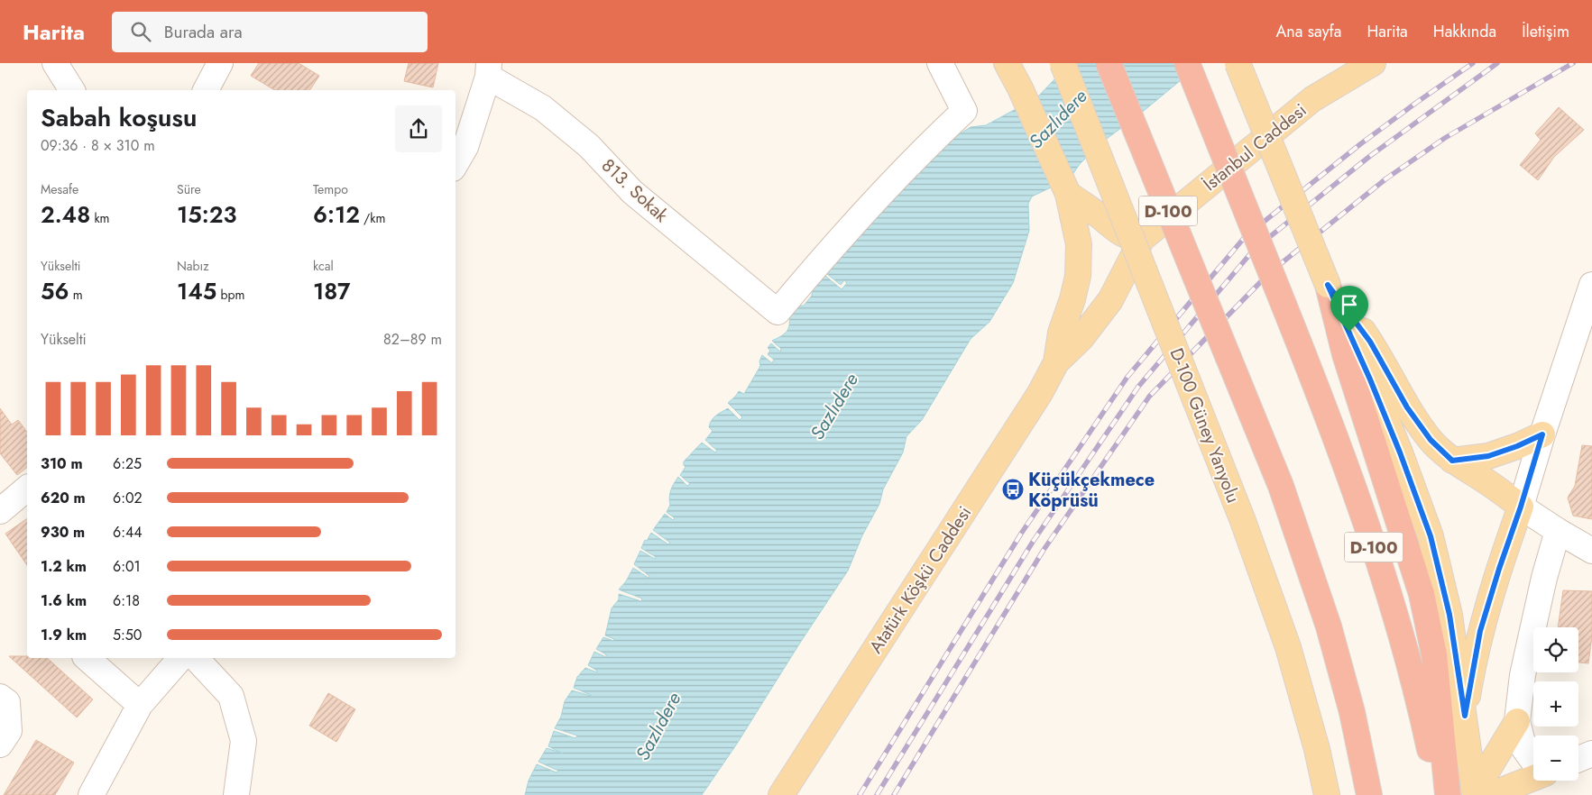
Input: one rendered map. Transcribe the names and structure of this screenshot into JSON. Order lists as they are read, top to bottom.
{
  "streets": {
    "highway": ["D-100"],
    "main road": ["İstanbul Caddesi", "D-100 Güney Yanyolu", "Atatürk Köşkü Caddesi"],
    "street": ["813. Sokak"]
  },
  "water": ["Sazlıdere"],
  "places": {
    "bus stop": ["Küçükçekmece Köprüsü"]
  },
  "page": {
    "header": "Harita",
    "search": "Burada ara",
    "nav": [
      "Ana sayfa",
      "Harita",
      "Hakkında",
      "İletişim"
    ],
    "heading": ["Sabah koşusu", "09:36 · 8 × 310 m"],
    "stats": [
      ["Mesafe", "2.48 km"],
      ["Süre", "15:23"],
      ["Tempo", "6:12 /km"],
      ["Yükselti", "56 m"],
      ["Nabız", "145 bpm"],
      ["kcal", "187"]
    ],
    "chart": ["Yükselti", "82–89 m"],
    "list": [
      {
        "name": "310 m",
        "note": "6:25"
      },
      {
        "name": "620 m",
        "note": "6:02"
      },
      {
        "name": "930 m",
        "note": "6:44"
      },
      {
        "name": "1.2 km",
        "note": "6:01"
      },
      {
        "name": "1.6 km",
        "note": "6:18"
      },
      {
        "name": "1.9 km",
        "note": "5:50"
      }
    ],
    "map_buttons": ["+", "−"]
  }
}
